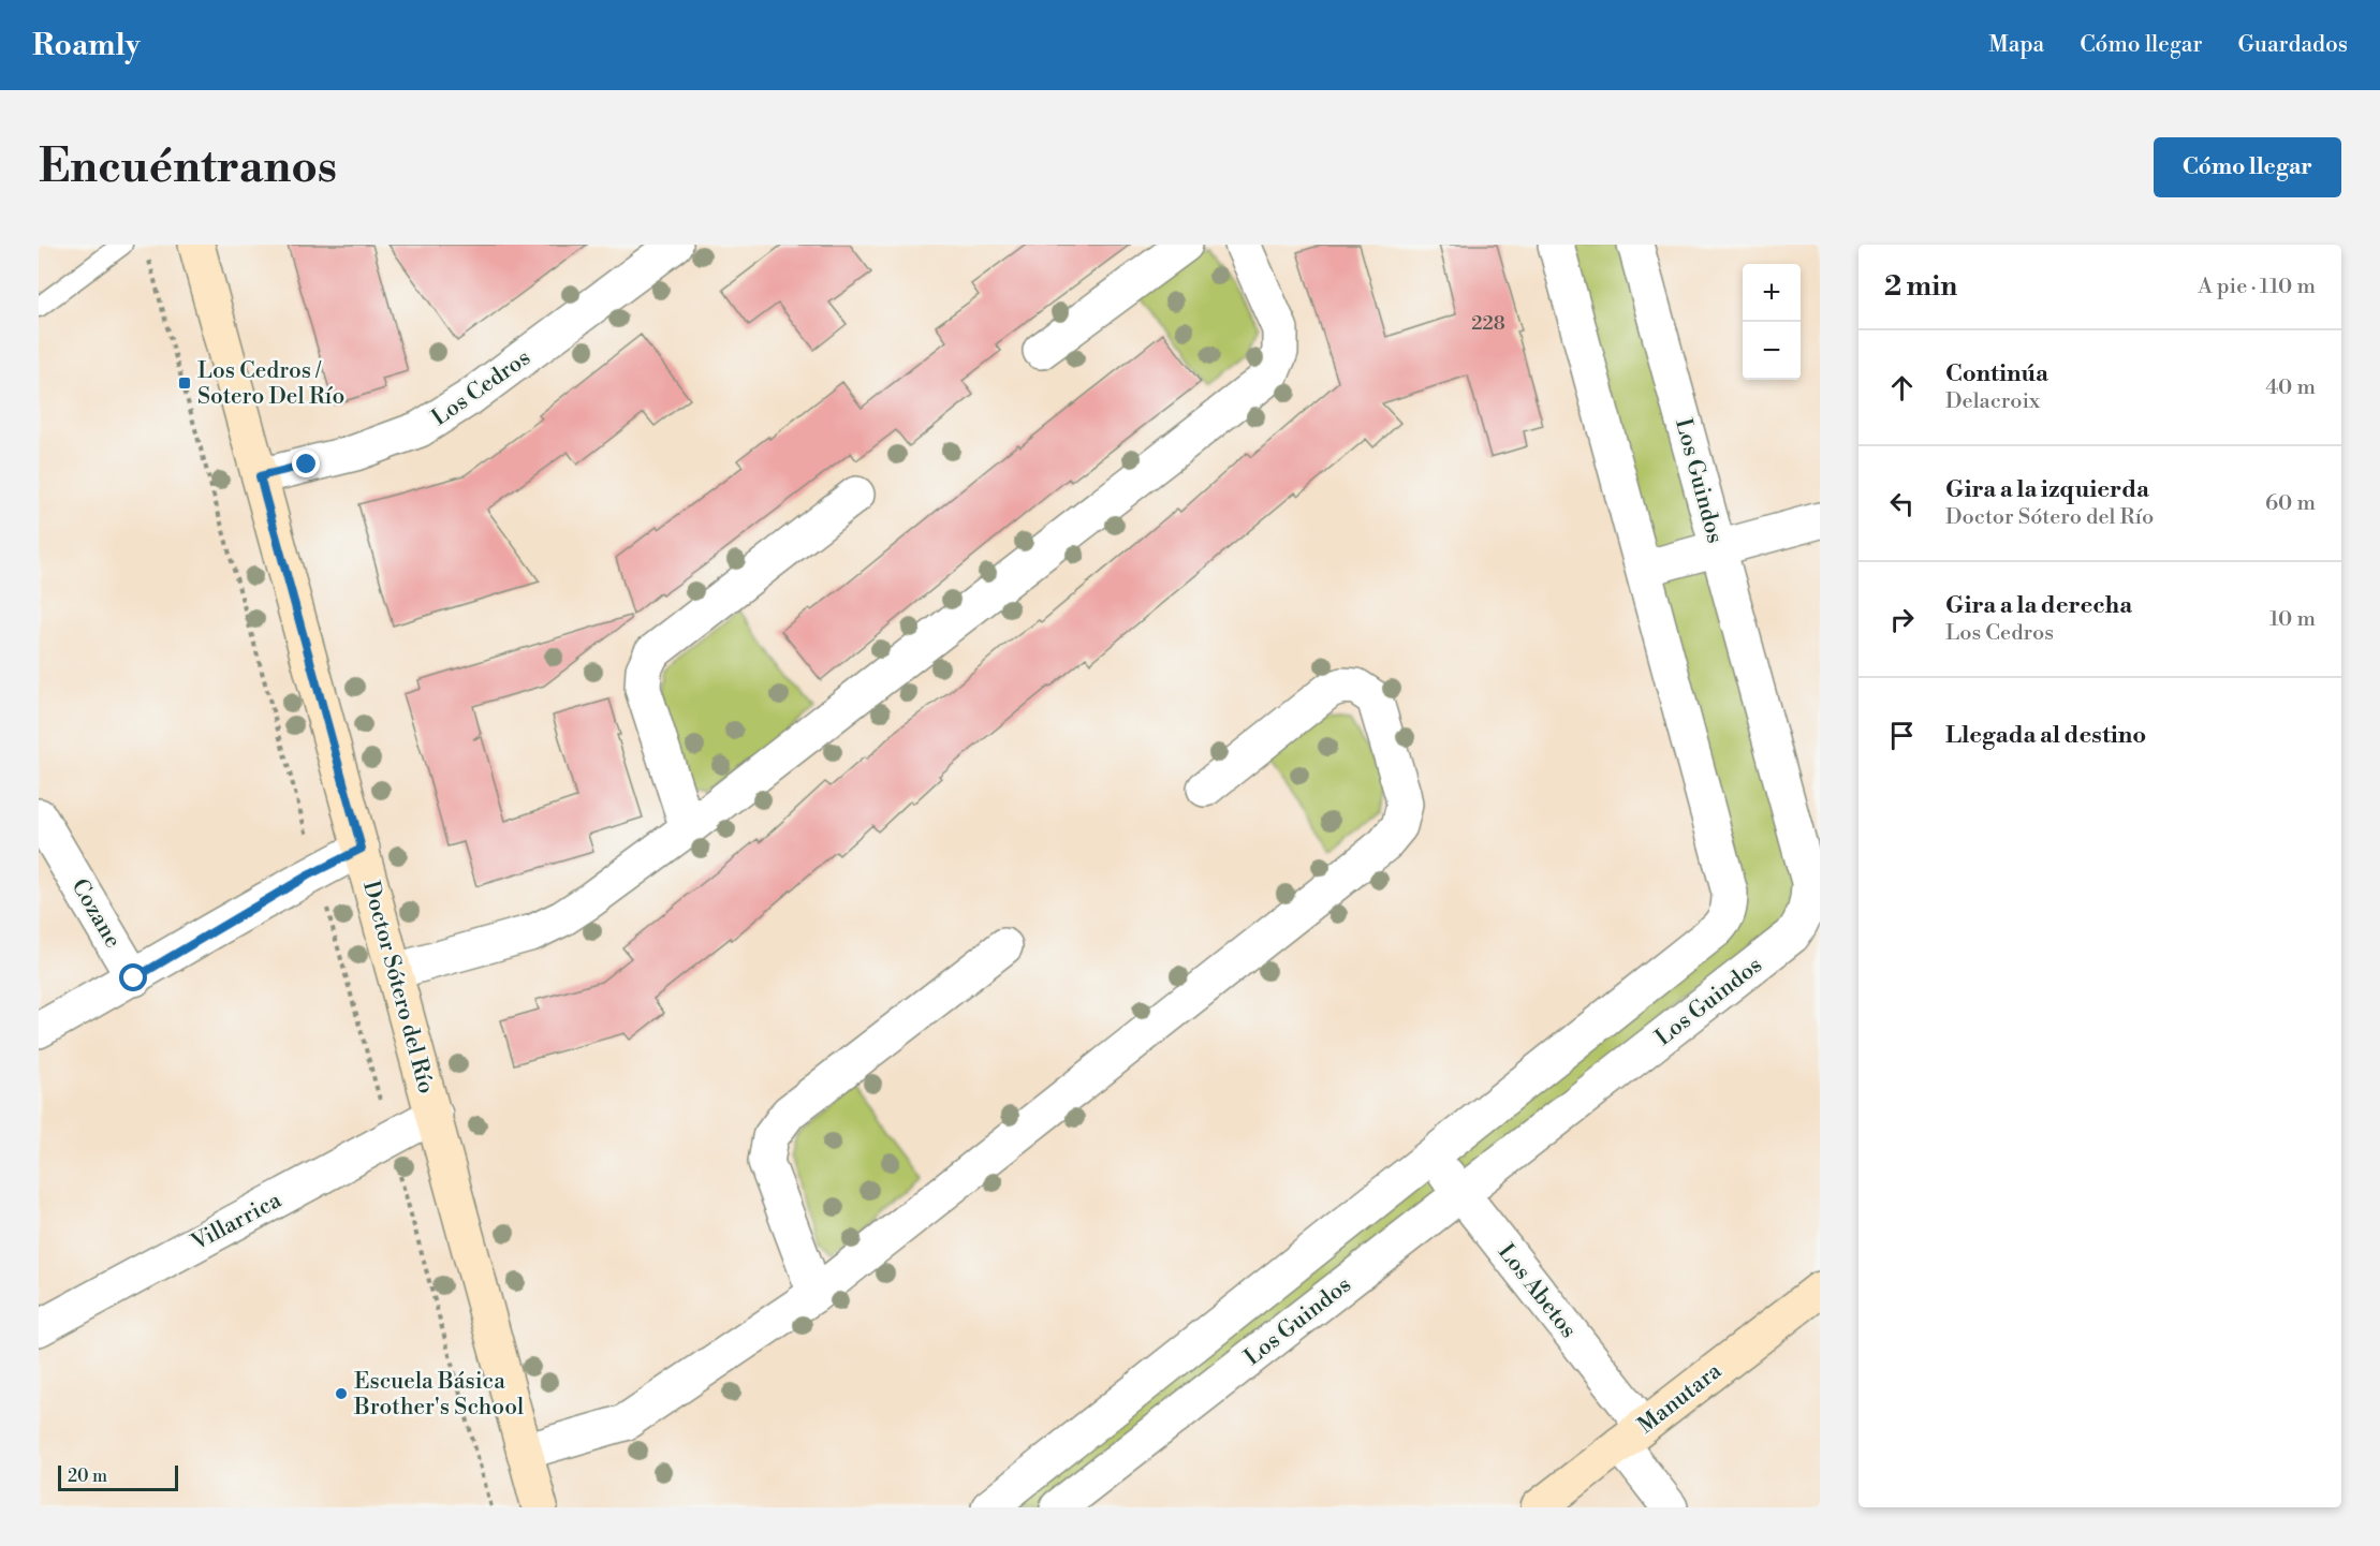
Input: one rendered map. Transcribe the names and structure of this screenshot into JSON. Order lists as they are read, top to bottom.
{
  "streets": {
    "main road": ["Doctor Sótero del Río", "Manutara"],
    "street": [
      "Los Cedros",
      "Los Guindos",
      "Cozane",
      "Villarrica",
      "Los Abetos"
    ]
  },
  "crossings": [
    ["Los Cedros", "Doctor Sótero del Río"],
    ["Los Guindos", "Los Abetos"],
    ["Doctor Sótero del Río", "Villarrica"],
    ["Los Abetos", "Manutara"]
  ],
  "places": {
    "transit": ["Los Cedros / Sotero Del Río"],
    "other": ["Escuela Básica Brother's School"]
  },
  "house_numbers": ["228"],
  "scale_bar": "20 m",
  "page": {
    "header": "Roamly",
    "nav": ["Mapa", "Cómo llegar", "Guardados"],
    "buttons": "Cómo llegar",
    "title": "Encuéntranos",
    "heading": ["2 min", "A pie · 110 m"],
    "map_buttons": ["+", "−"],
    "list": [
      ["Continúa", "Delacroix", "40 m"],
      ["Gira a la izquierda", "Doctor Sótero del Río", "60 m"],
      ["Gira a la derecha", "Los Cedros", "10 m"],
      "Llegada al destino"
    ],
    "scale": "20 m"
  }
}
